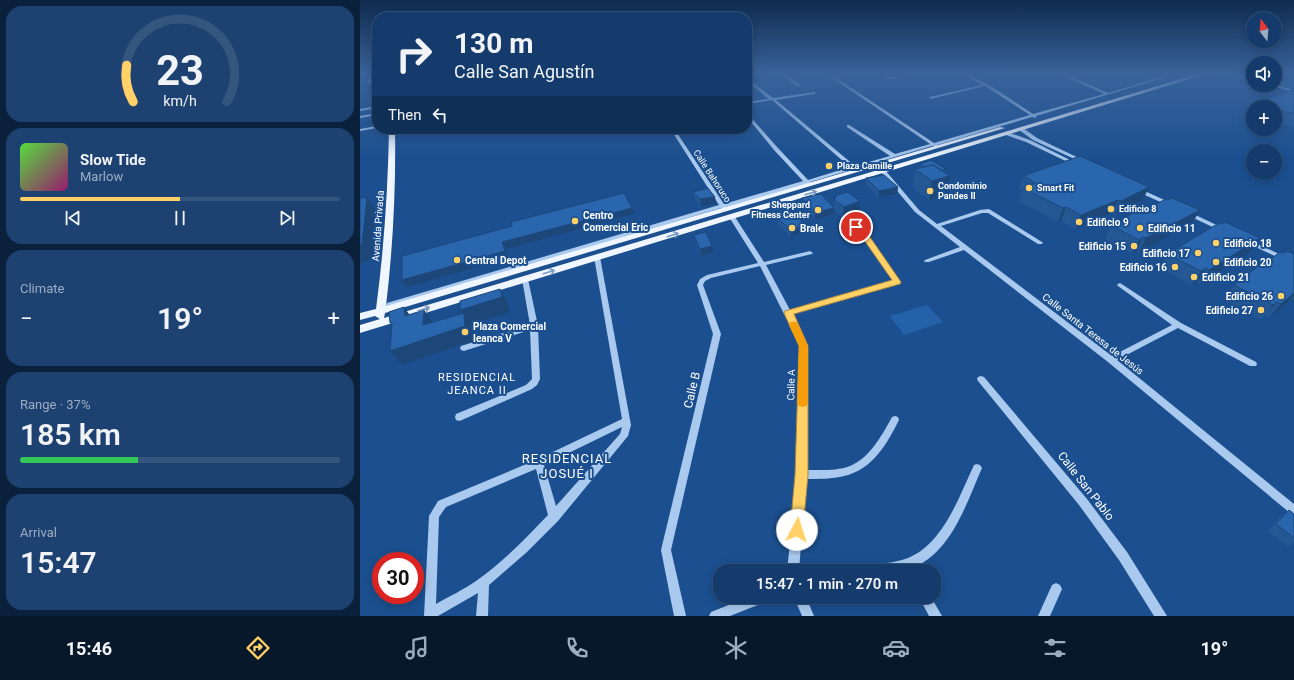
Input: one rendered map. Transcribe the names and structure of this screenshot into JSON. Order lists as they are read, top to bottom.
{
  "streets": {
    "main road": ["Avenida Privada"],
    "street": [
      "Calle Bahoruco",
      "Calle Santa Teresa de Jesús",
      "Calle A",
      "Calle B",
      "Calle San Pablo"
    ]
  },
  "crossings": [
    ["Calle A", "Calle B"]
  ],
  "districts": ["RESIDENCIAL JEANCA II", "RESIDENCIAL JOSUÉ I"],
  "places": [
    "Plaza Camille",
    "Smart Fit",
    "Condominio Pandes II",
    "Edificio 8",
    "Sheppard Fitness Center",
    "Centro Comercial Eric",
    "Edificio 9",
    "Brale",
    "Edificio 11",
    "Edificio 18",
    "Edificio 15",
    "Edificio 17",
    "Central Depot",
    "Edificio 20",
    "Edificio 16",
    "Edificio 21",
    "Edificio 26",
    "Edificio 27",
    "Plaza Comercial Ieanca V"
  ],
  "north": "top",
  "page": {
    "map_buttons": ["+", "−"],
    "turn": ["130 m", "Calle San Agustín"],
    "then": "Then",
    "song": ["Slow Tide", "Marlow"],
    "tile": [
      "Climate",
      ["Range · 37%", "185 km"],
      ["Arrival", "15:47"]
    ],
    "heat": ["−", "19°", "+"],
    "limit": "30",
    "trip": "15:47 · 1 min · 270 m",
    "tabs": ["15:46", "19°"],
    "gauge": ["23", "km/h"]
  }
}
